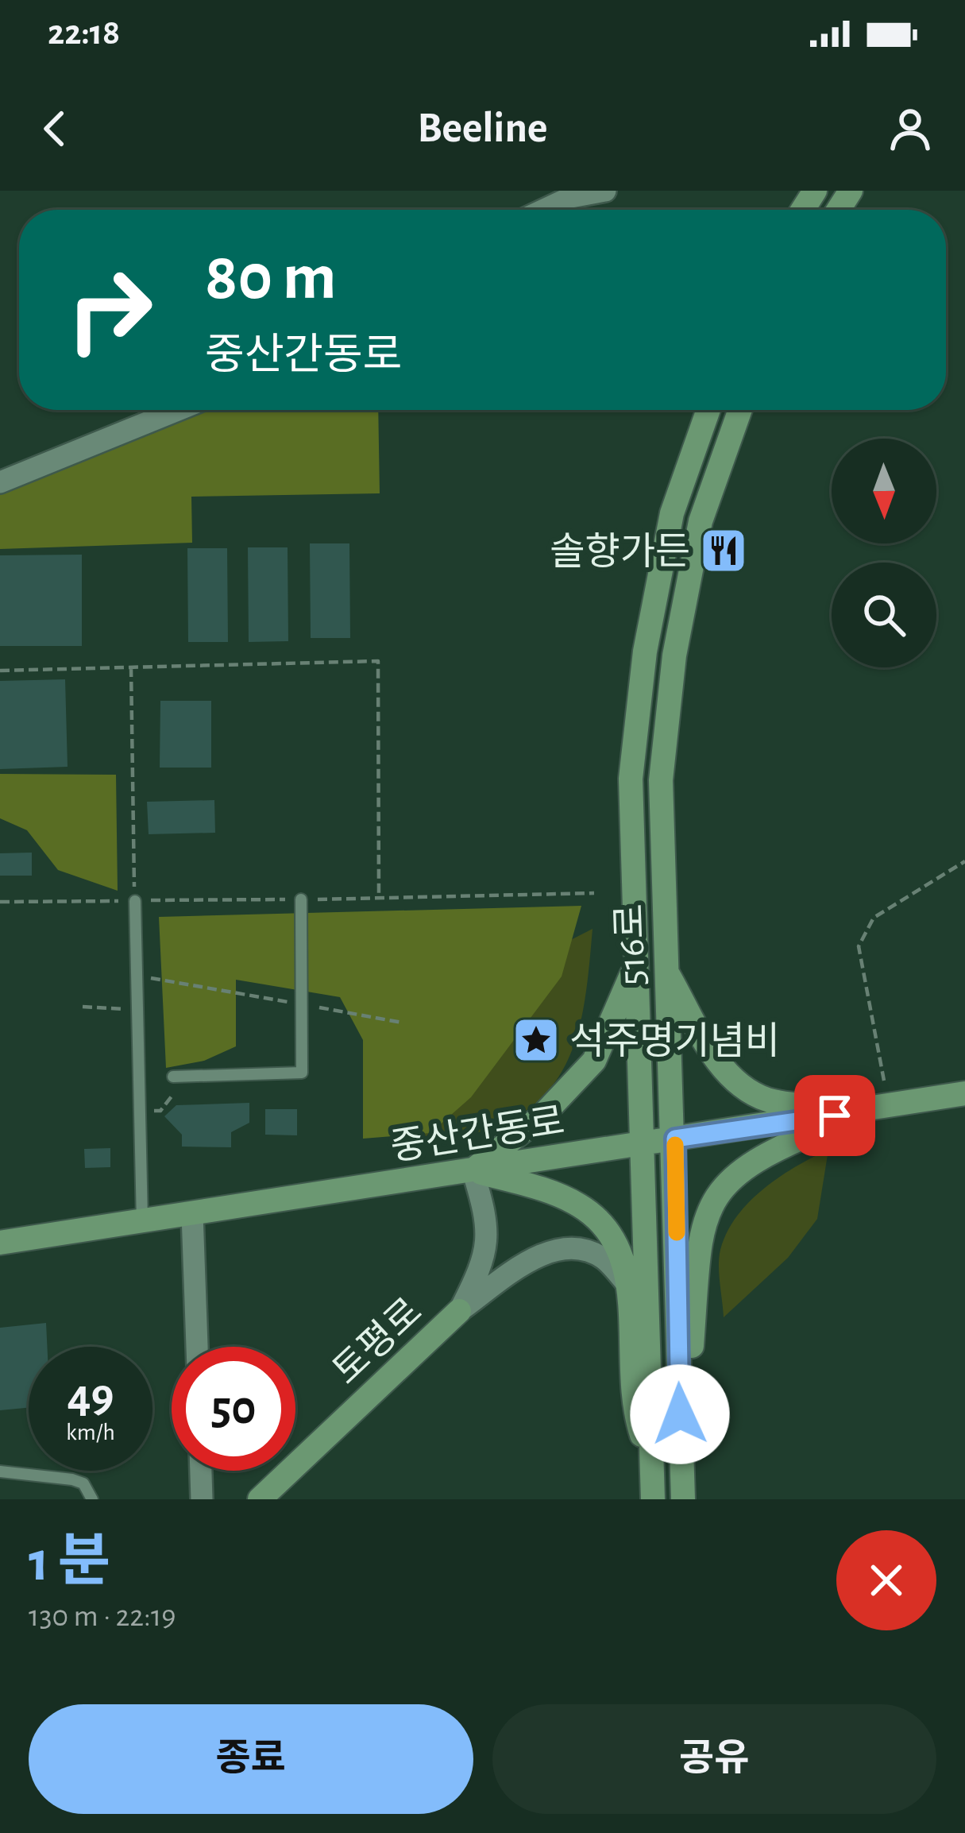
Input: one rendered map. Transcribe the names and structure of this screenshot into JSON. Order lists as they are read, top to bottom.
{
  "streets": {
    "main road": ["516로", "중산간동로", "토평로"]
  },
  "crossings": [
    ["516로", "중산간동로"]
  ],
  "places": {
    "restaurant": ["솔향가든"],
    "place": ["석주명기념비"]
  },
  "north": "bottom",
  "page": {
    "status": "22:18",
    "header": "Beeline",
    "turn": ["80 m", "중산간동로"],
    "speed": "49 km/h",
    "limit": "50",
    "heading": ["1 분", "130 m · 22:19"],
    "buttons": ["종료", "공유"]
  }
}
